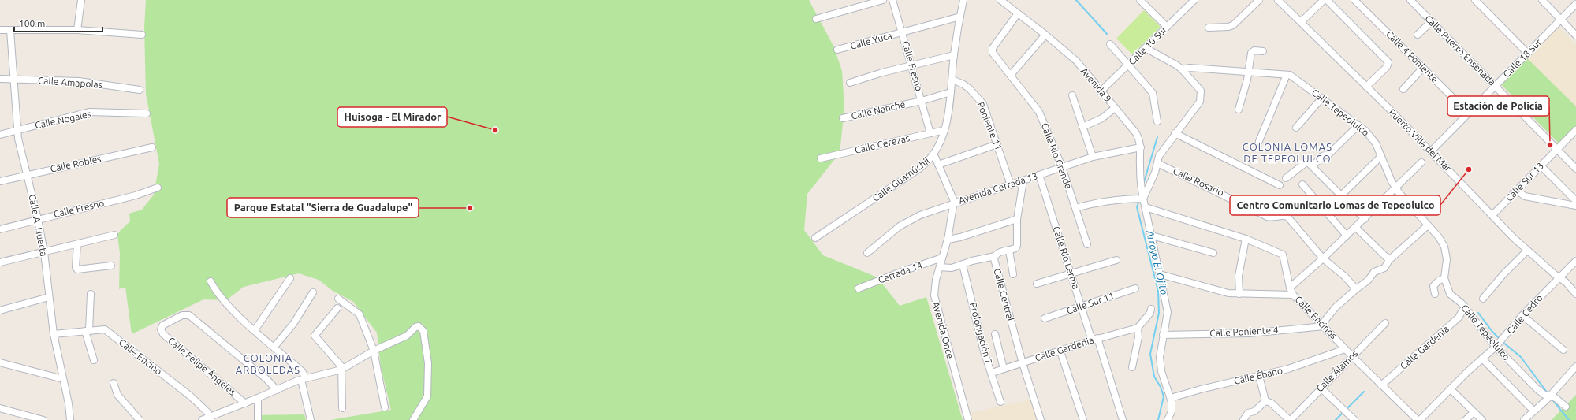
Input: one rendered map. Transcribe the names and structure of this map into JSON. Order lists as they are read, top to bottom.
{
  "streets": {
    "street": [
      "Calle Yuca",
      "Calle 10 Sur",
      "Calle Puerto Ensenada",
      "Calle 4 Poniente",
      "Calle 18 Sur",
      "Calle Fresno",
      "Calle Amapolas",
      "Avenida 9",
      "Calle Nanche",
      "Calle Tepeolulco",
      "Calle Nogales",
      "Poniente 11",
      "Puerto Villa del Mar",
      "Calle Cerezas",
      "Calle Río Grande",
      "Calle Robles",
      "Calle Guamúchil",
      "Calle Rosario",
      "Calle Sur 13",
      "Avenida Cerrada 13",
      "Calle A. Huerta",
      "Calle Río Lerma",
      "Cerrada 14",
      "Calle Central",
      "Calle Sur 11",
      "Calle Cedro",
      "Calle Encinos",
      "Avenida Once",
      "Calle Poniente 4",
      "Prolongación 7",
      "Calle Gardenía",
      "Calle Gardenia",
      "Calle Encino",
      "Calle Felipe Ángeles",
      "Calle Álamos",
      "Calle Ébano"
    ]
  },
  "crossings": [
    ["Calle Yuca", "Calle Fresno"],
    ["Calle Yuca", "Calle Guamúchil"],
    ["Calle 10 Sur", "Avenida 9"],
    ["Calle Puerto Ensenada", "Calle 18 Sur"],
    ["Calle Puerto Ensenada", "Calle Sur 13"],
    ["Calle 4 Poniente", "Calle 18 Sur"],
    ["Calle 18 Sur", "Puerto Villa del Mar"],
    ["Calle Fresno", "Calle Nanche"],
    ["Calle Fresno", "Calle Cerezas"],
    ["Calle Fresno", "Calle A. Huerta"],
    ["Calle Amapolas", "Calle A. Huerta"],
    ["Avenida 9", "Calle Río Grande"],
    ["Avenida 9", "Avenida Cerrada 13"],
    ["Avenida 9", "Calle Encinos"],
    ["Avenida 9", "Calle Poniente 4"],
    ["Avenida 9", "Calle Ébano"],
    ["Calle Nanche", "Calle Guamúchil"],
    ["Calle Tepeolulco", "Calle Cedro"],
    ["Calle Tepeolulco", "Calle Gardenía"],
    ["Calle Nogales", "Calle A. Huerta"],
    ["Poniente 11", "Calle Guamúchil"],
    ["Poniente 11", "Avenida Cerrada 13"],
    ["Puerto Villa del Mar", "Calle Sur 13"],
    ["Puerto Villa del Mar", "Calle Cedro"],
    ["Calle Cerezas", "Calle Guamúchil"],
    ["Calle Río Grande", "Avenida Cerrada 13"],
    ["Calle Robles", "Calle A. Huerta"],
    ["Avenida Cerrada 13", "Calle Río Lerma"],
    ["Avenida Cerrada 13", "Avenida Once"],
    ["Calle A. Huerta", "Calle Encino"],
    ["Calle Río Lerma", "Calle Sur 11"],
    ["Calle Río Lerma", "Calle Gardenia"],
    ["Cerrada 14", "Avenida Once"],
    ["Calle Central", "Calle Gardenia"],
    ["Calle Encinos", "Calle Poniente 4"],
    ["Calle Encinos", "Calle Gardenía"],
    ["Calle Encinos", "Calle Álamos"],
    ["Calle Encinos", "Calle Ébano"],
    ["Prolongación 7", "Calle Gardenia"]
  ],
  "districts": ["COLONIA LOMAS DE TEPEOLULCO", "COLONIA ARBOLEDAS"],
  "water": ["Arroyo El Ojito"],
  "places": [
    "Huisoga - El Mirador",
    "Estación de Policía",
    "Centro Comunitario Lomas de Tepeolulco",
    "Parque Estatal \"Sierra de Guadalupe\""
  ],
  "scale_bar": "100 m"
}
